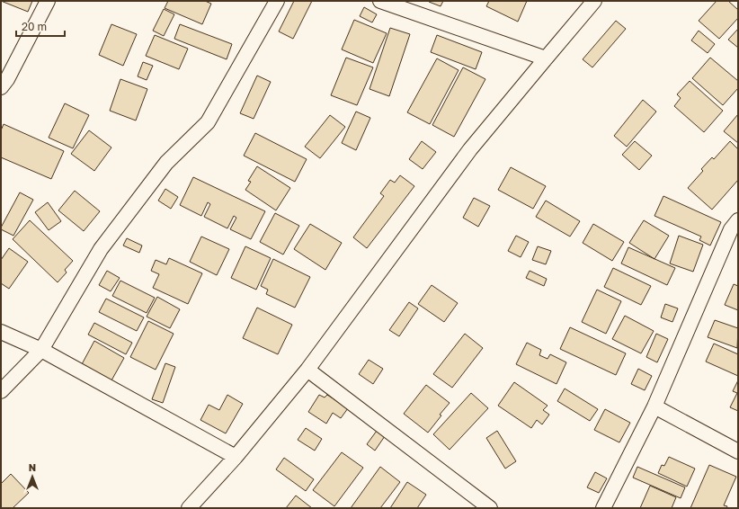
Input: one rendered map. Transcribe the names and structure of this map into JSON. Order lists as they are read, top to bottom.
{
  "scale_bar": "20 m",
  "north": "top"
}
